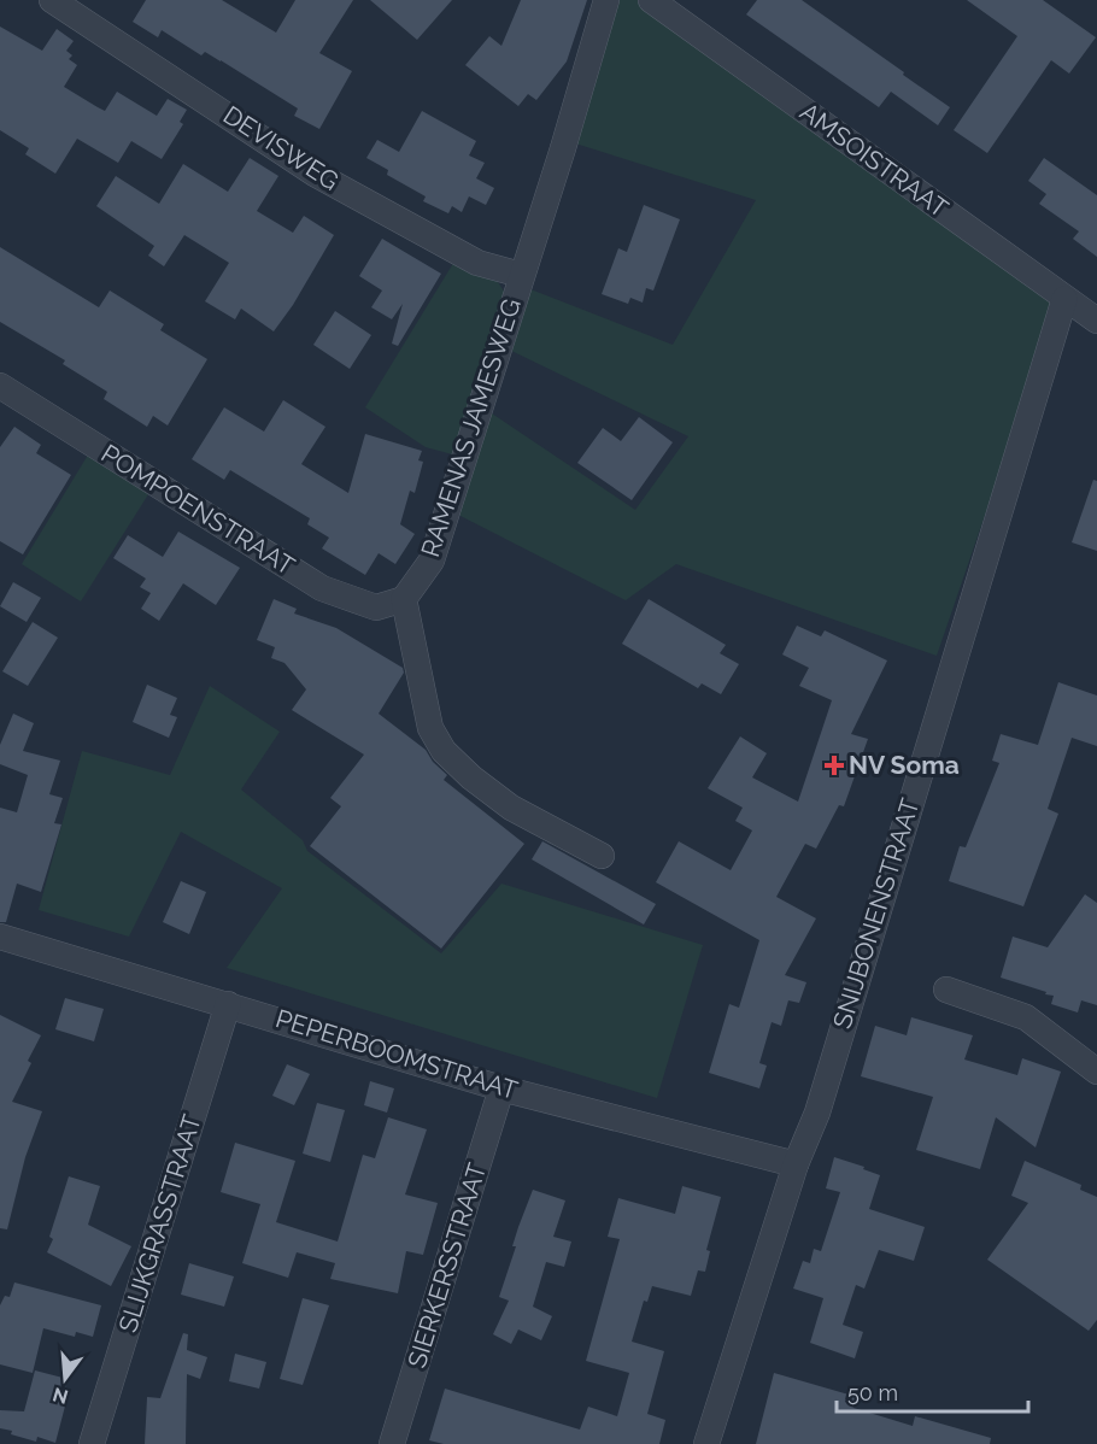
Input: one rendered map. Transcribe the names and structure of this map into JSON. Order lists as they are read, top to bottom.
{
  "streets": {
    "street": [
      "DEVISWEG",
      "AMSOISTRAAT",
      "RAMENAS JAMESWEG",
      "POMPOENSTRAAT",
      "SNIJBONENSTRAAT",
      "PEPERBOOMSTRAAT",
      "SLIJKGRASSTRAAT",
      "SIERKERSSTRAAT"
    ]
  },
  "crossings": [
    ["DEVISWEG", "RAMENAS JAMESWEG"],
    ["AMSOISTRAAT", "SNIJBONENSTRAAT"],
    ["RAMENAS JAMESWEG", "POMPOENSTRAAT"],
    ["SNIJBONENSTRAAT", "PEPERBOOMSTRAAT"],
    ["PEPERBOOMSTRAAT", "SLIJKGRASSTRAAT"],
    ["PEPERBOOMSTRAAT", "SIERKERSSTRAAT"]
  ],
  "places": {
    "health": ["NV Soma"]
  },
  "scale_bar": "50 m",
  "north": "bottom"
}
